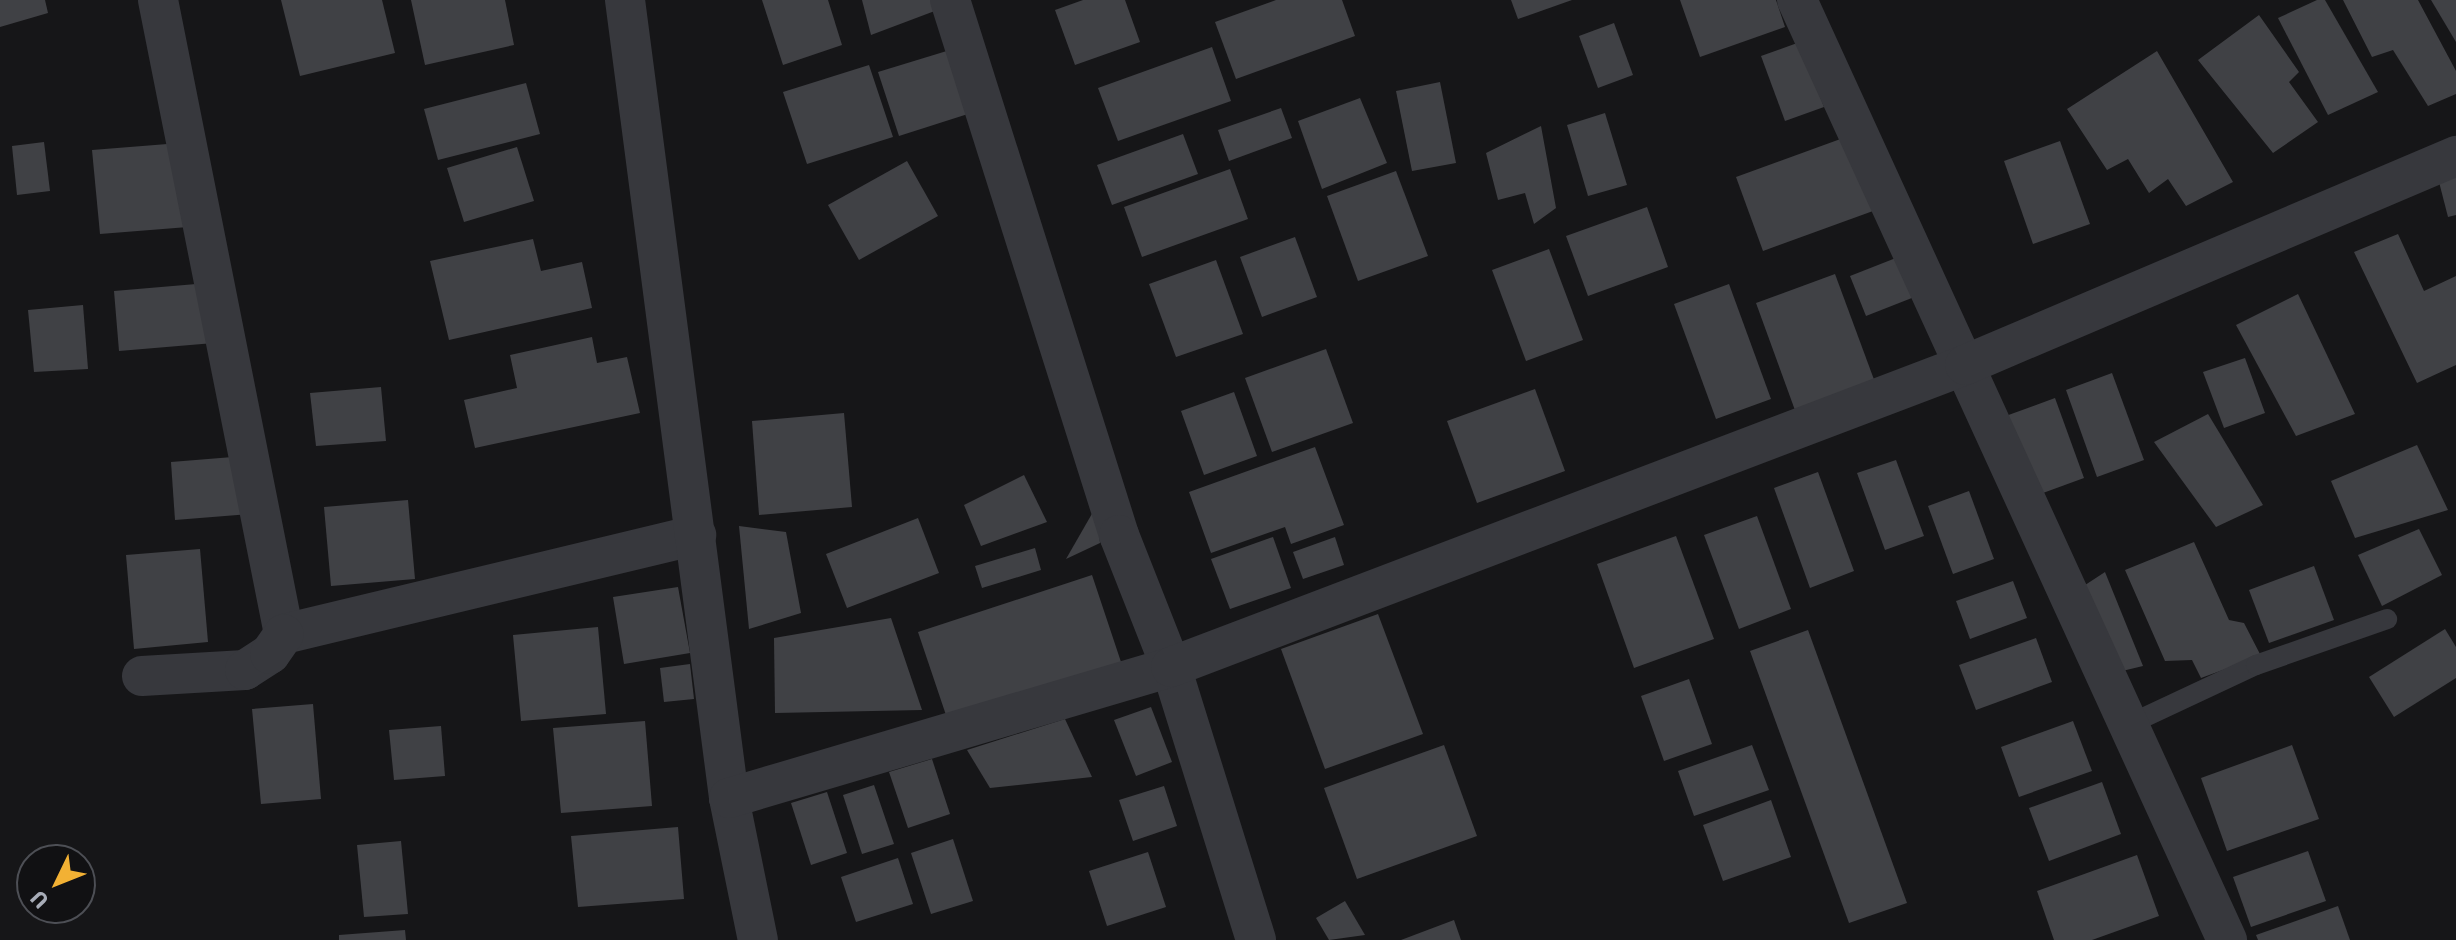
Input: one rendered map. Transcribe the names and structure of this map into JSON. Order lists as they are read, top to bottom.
{
  "north": "bottom left"
}
